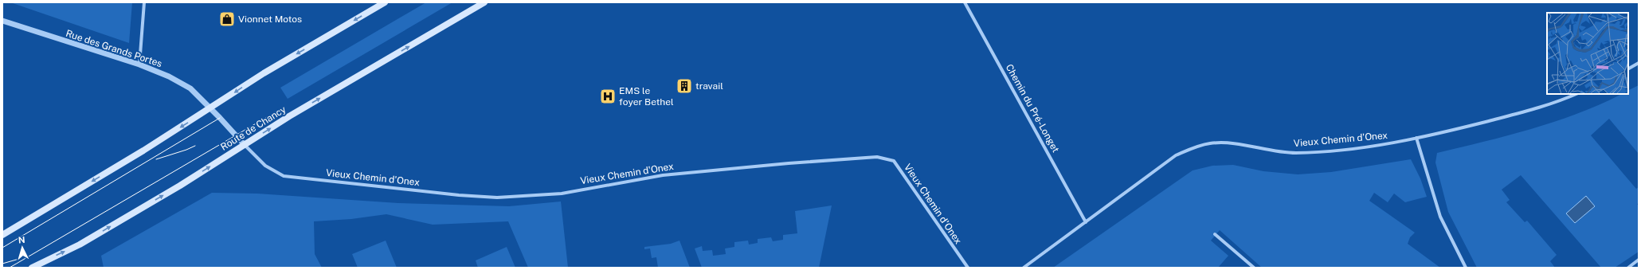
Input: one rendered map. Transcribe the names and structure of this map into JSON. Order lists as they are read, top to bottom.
{
  "streets": {
    "main road": ["Route de Chancy"],
    "street": ["Rue des Grands Portes", "Chemin du Pré-Longet", "Vieux Chemin d'Onex"]
  },
  "crossings": [
    ["Rue des Grands Portes", "Route de Chancy"],
    ["Rue des Grands Portes", "Vieux Chemin d'Onex"],
    ["Chemin du Pré-Longet", "Vieux Chemin d'Onex"],
    ["Route de Chancy", "Vieux Chemin d'Onex"]
  ],
  "places": {
    "shop": ["Vionnet Motos"],
    "building": ["travail"],
    "hospital": ["EMS le foyer Bethel"]
  },
  "north": "top"
}
